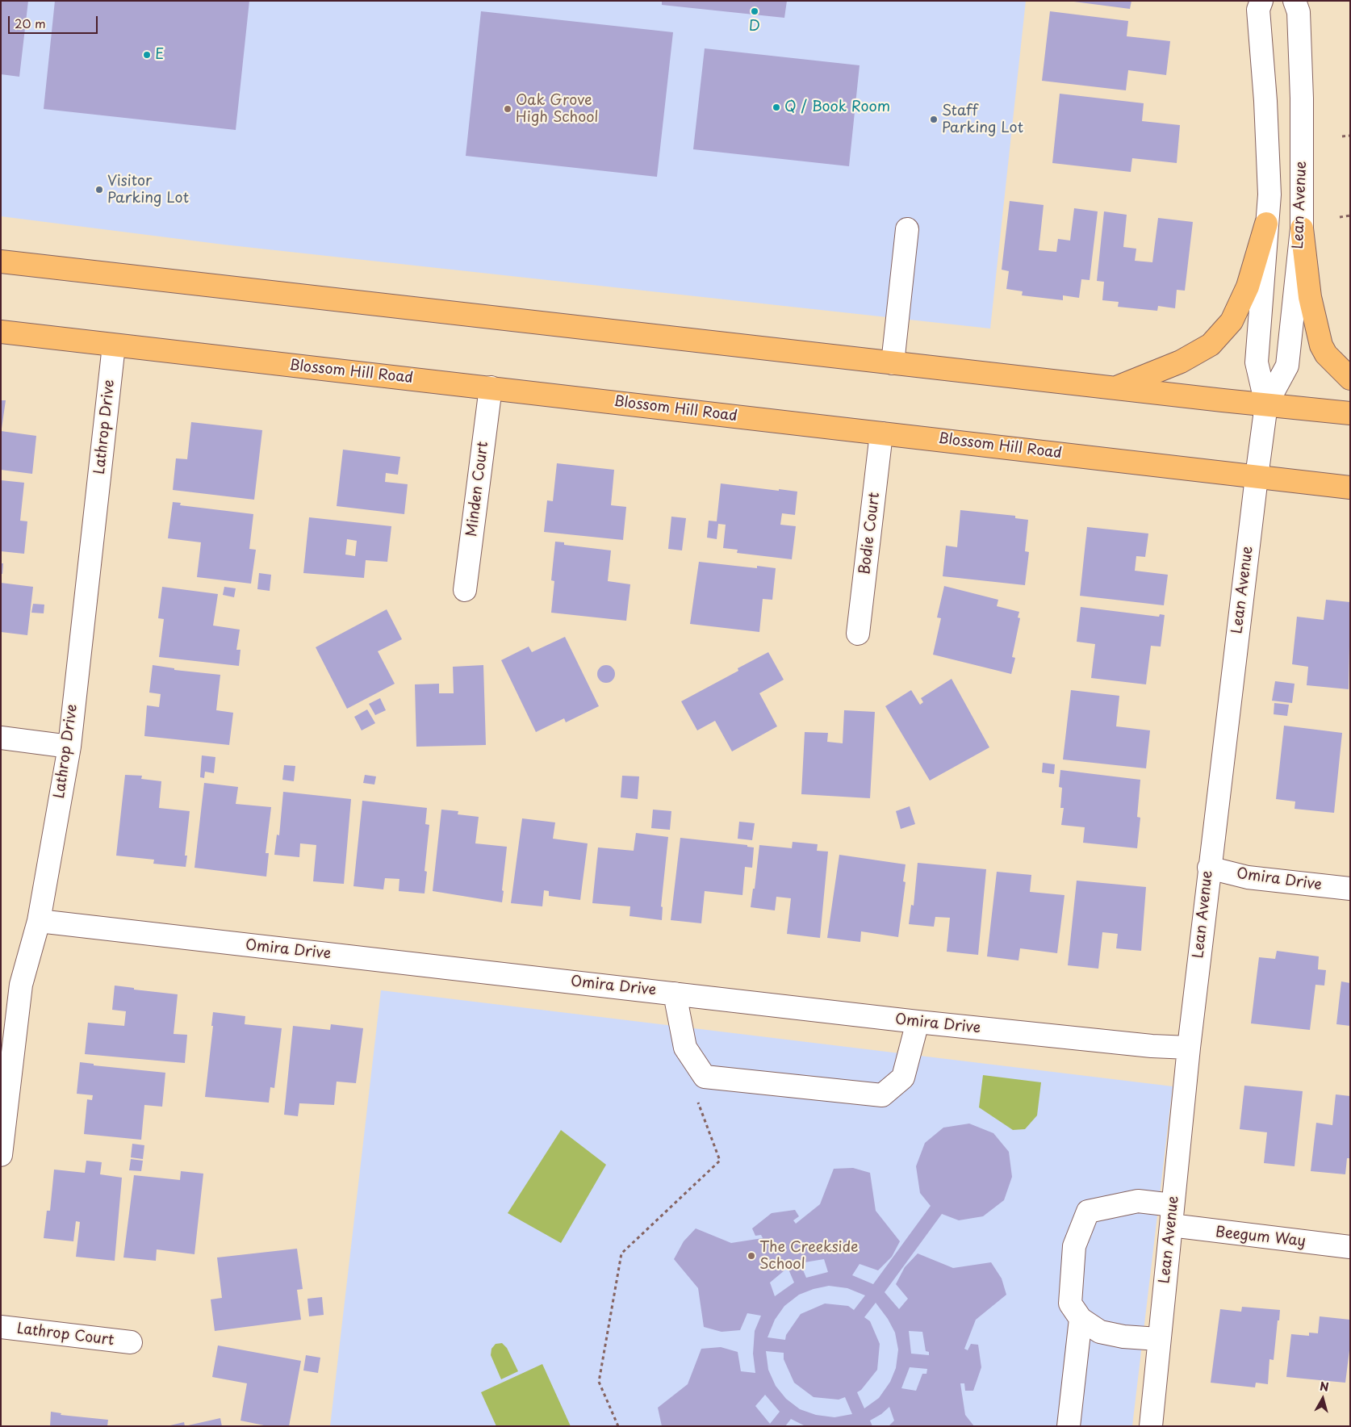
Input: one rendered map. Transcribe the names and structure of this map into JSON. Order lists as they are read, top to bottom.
{
  "streets": {
    "main road": ["Blossom Hill Road"],
    "street": [
      "Lean Avenue",
      "Lathrop Drive",
      "Minden Court",
      "Bodie Court",
      "Omira Drive",
      "Beegum Way",
      "Lathrop Court"
    ]
  },
  "crossings": [
    ["Lean Avenue", "Blossom Hill Road"],
    ["Lean Avenue", "Omira Drive"],
    ["Lean Avenue", "Beegum Way"],
    ["Blossom Hill Road", "Lathrop Drive"],
    ["Blossom Hill Road", "Minden Court"],
    ["Blossom Hill Road", "Bodie Court"],
    ["Lathrop Drive", "Omira Drive"]
  ],
  "places": [
    "D",
    "E",
    "Q / Book Room",
    "Oak Grove High School",
    "Staff Parking Lot",
    "Visitor Parking Lot",
    "The Creekside School"
  ],
  "scale_bar": "20 m",
  "north": "top"
}
